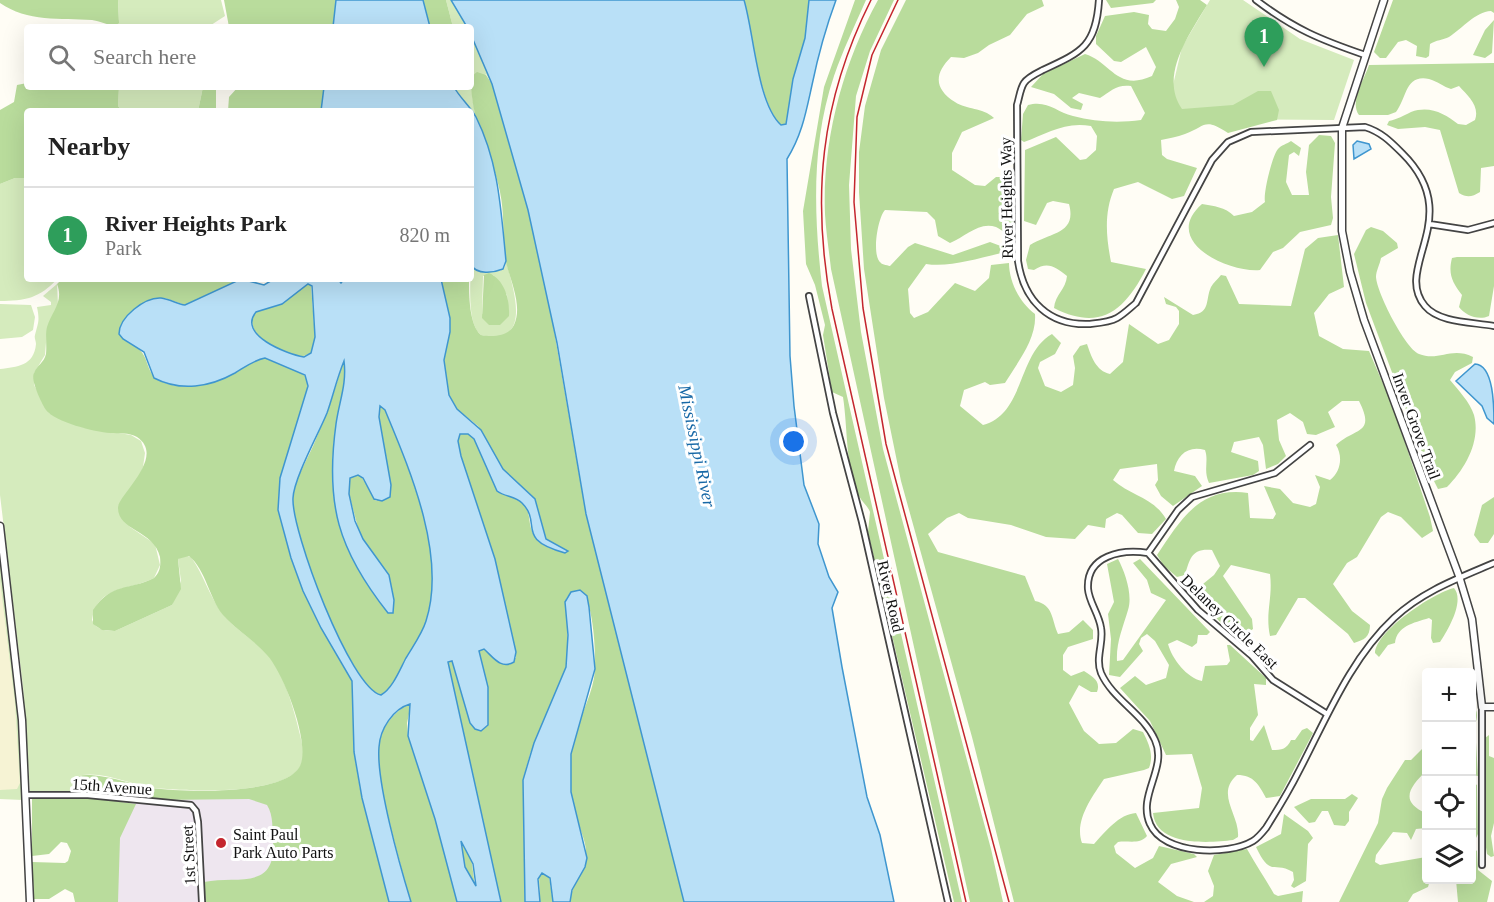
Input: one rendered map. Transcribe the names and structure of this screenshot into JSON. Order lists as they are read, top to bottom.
{
  "streets": {
    "street": [
      "River Heights Way",
      "Inver Grove Trail",
      "River Road",
      "Delaney Circle East",
      "15th Avenue",
      "1st Street"
    ]
  },
  "crossings": [
    ["River Heights Way", "Inver Grove Trail"],
    ["15th Avenue", "1st Street"]
  ],
  "water": ["Mississippi River"],
  "places": ["Saint Paul Park Auto Parts"],
  "page": {
    "pins": "1",
    "search": "Search here",
    "heading": "Nearby",
    "list": [
      {
        "mark": "1",
        "name": "River Heights Park",
        "note": "Park",
        "value": "820 m"
      }
    ],
    "map_buttons": ["+", "−"]
  }
}
